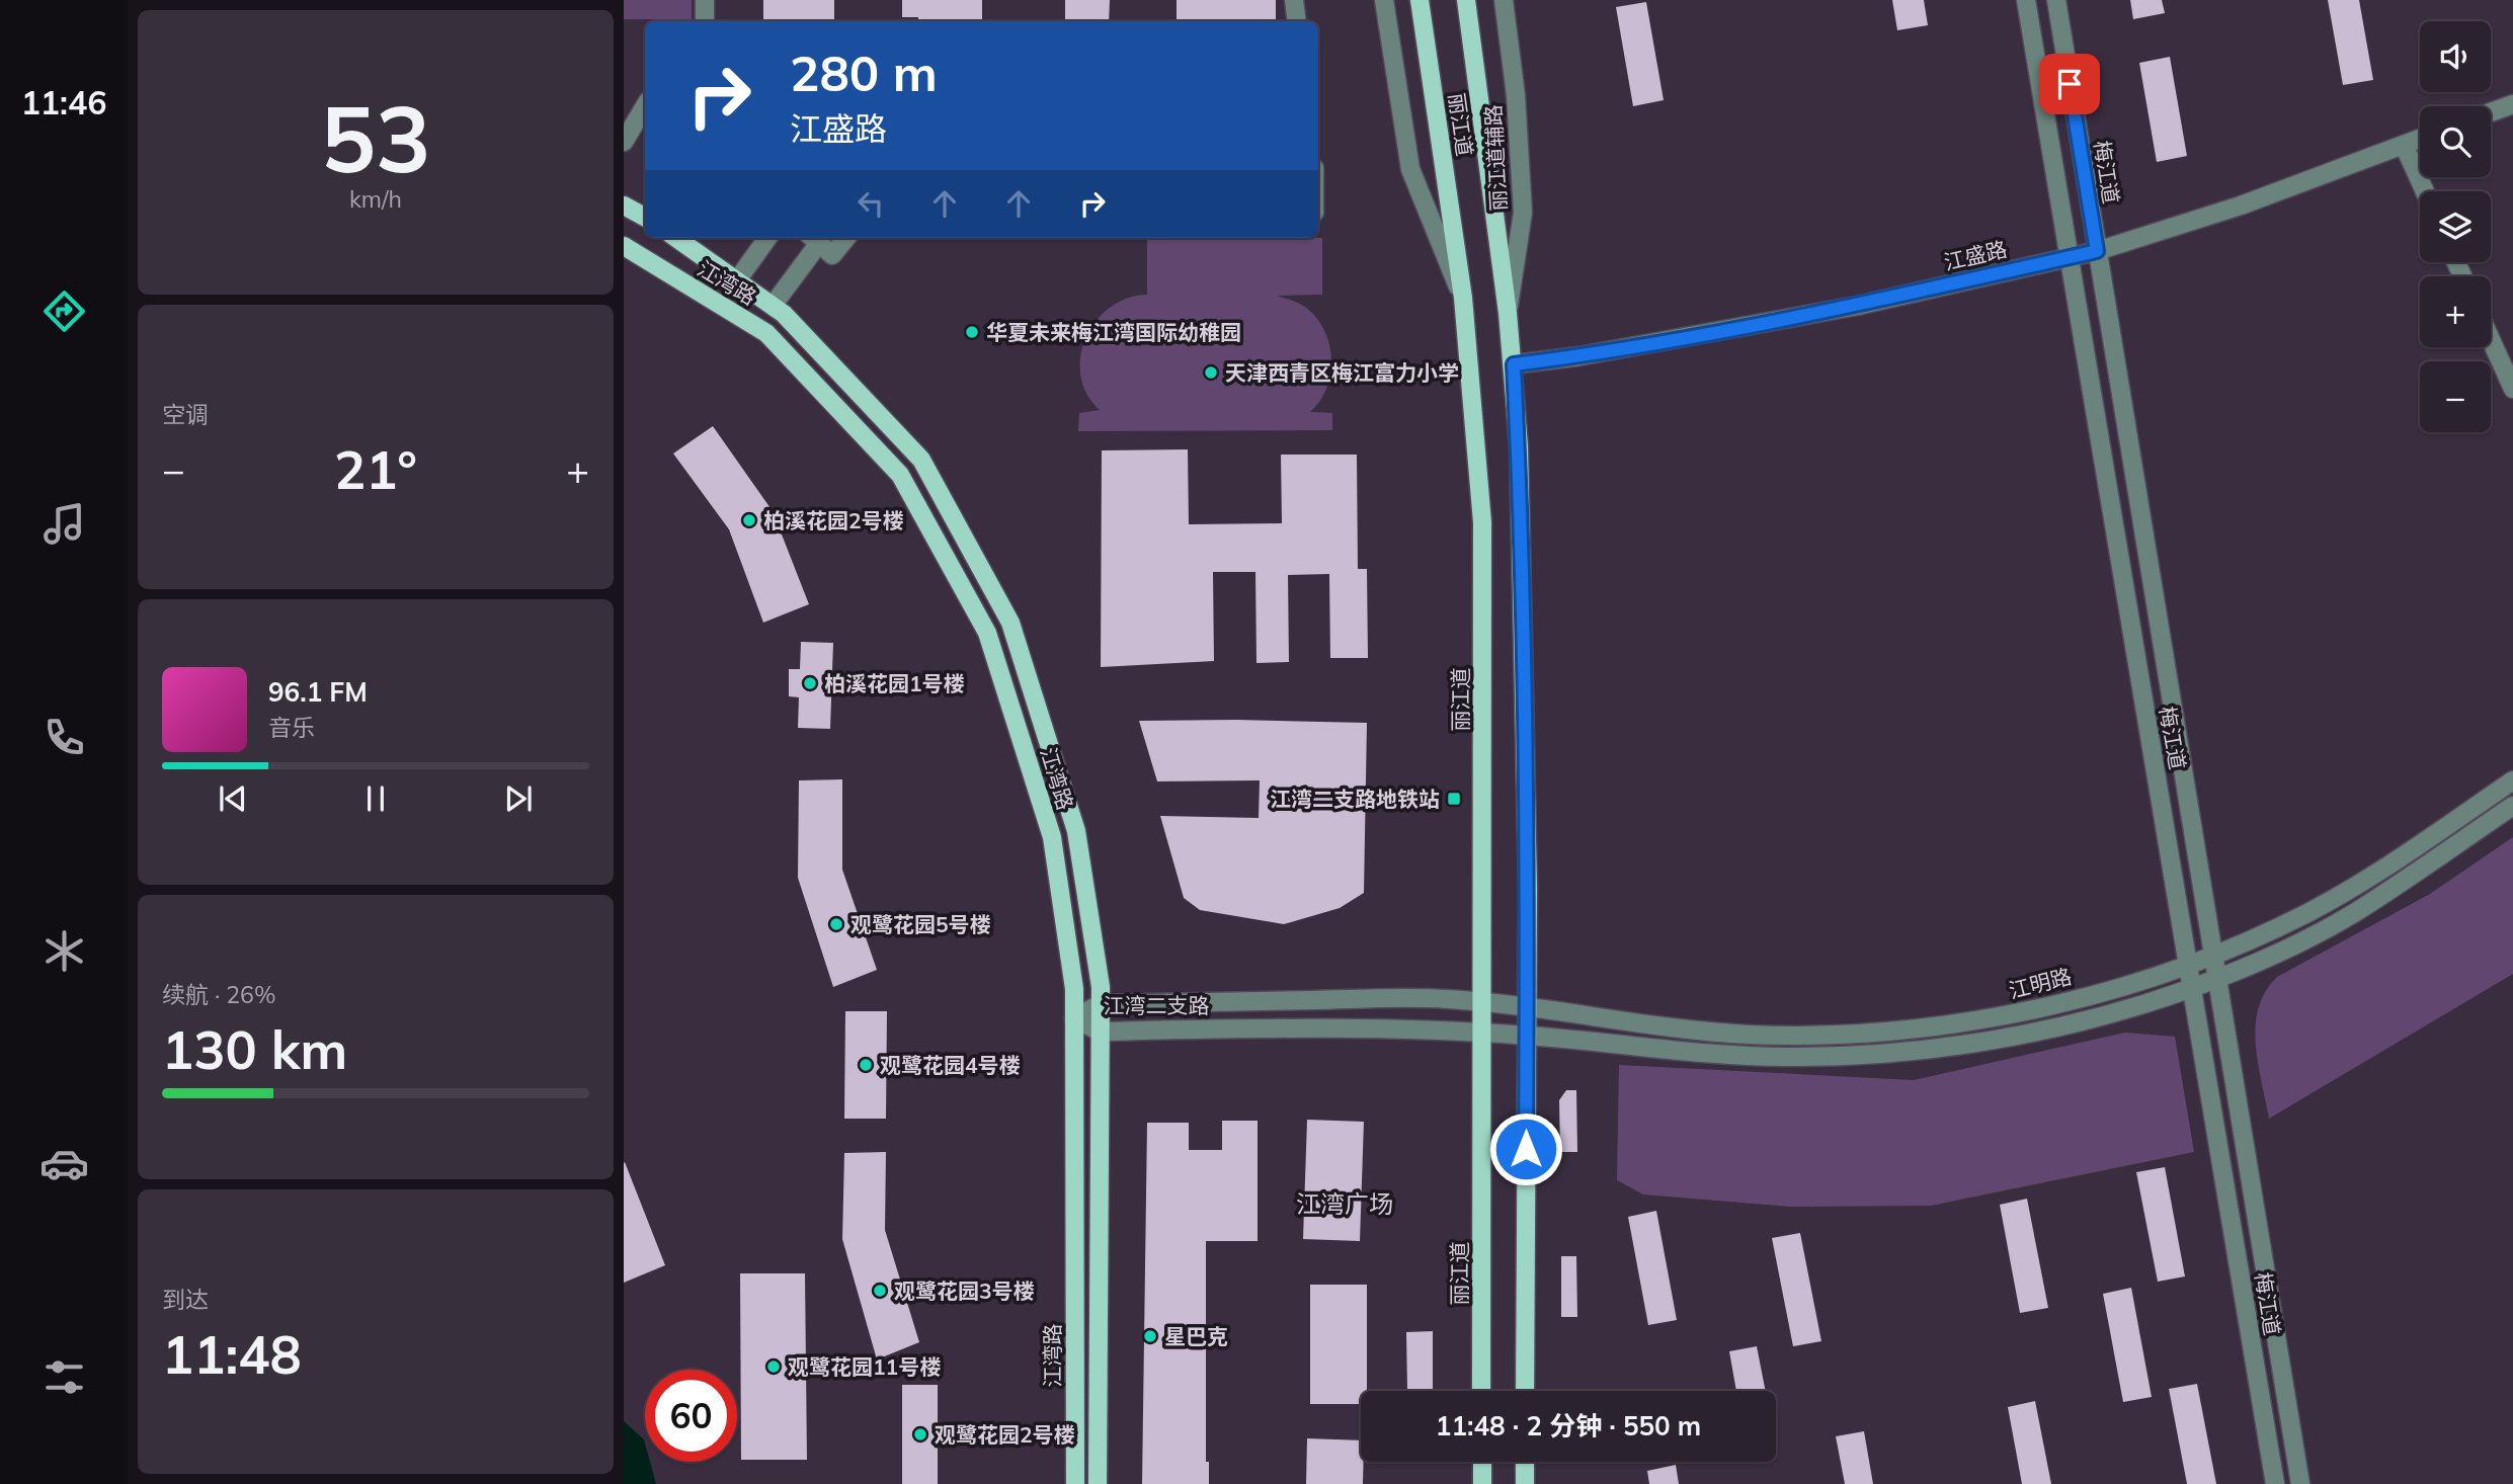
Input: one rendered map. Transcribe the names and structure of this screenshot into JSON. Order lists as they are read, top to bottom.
{
  "streets": {
    "main road": ["丽江道", "江湾路"],
    "street": [
      "丽江道辅路",
      "梅江道",
      "江盛路",
      "江明路",
      "江湾二支路"
    ]
  },
  "crossings": [
    ["丽江道", "丽江道辅路"],
    ["丽江道", "江盛路"],
    ["丽江道", "江明路"],
    ["丽江道", "江湾二支路"],
    ["梅江道", "江盛路"],
    ["梅江道", "江明路"],
    ["江湾路", "江湾二支路"],
    ["江明路", "江湾二支路"]
  ],
  "districts": ["江湾广场"],
  "places": {
    "other": [
      "华夏未来梅江湾国际幼稚园",
      "天津西青区梅江富力小学",
      "柏溪花园2号楼",
      "柏溪花园1号楼",
      "观鹭花园5号楼",
      "观鹭花园4号楼",
      "观鹭花园3号楼",
      "星巴克",
      "观鹭花园11号楼",
      "观鹭花园2号楼"
    ],
    "transit": ["江湾二支路地铁站"]
  },
  "page": {
    "tabs": "11:46",
    "tile": [
      ["53", "km/h"],
      "空调",
      ["续航 · 26%", "130 km"],
      ["到达", "11:48"]
    ],
    "map_buttons": ["+", "−"],
    "turn": ["280 m", "江盛路"],
    "heat": ["−", "21°", "+"],
    "song": ["96.1 FM", "音乐"],
    "limit": "60",
    "trip": "11:48 · 2 分钟 · 550 m"
  }
}
